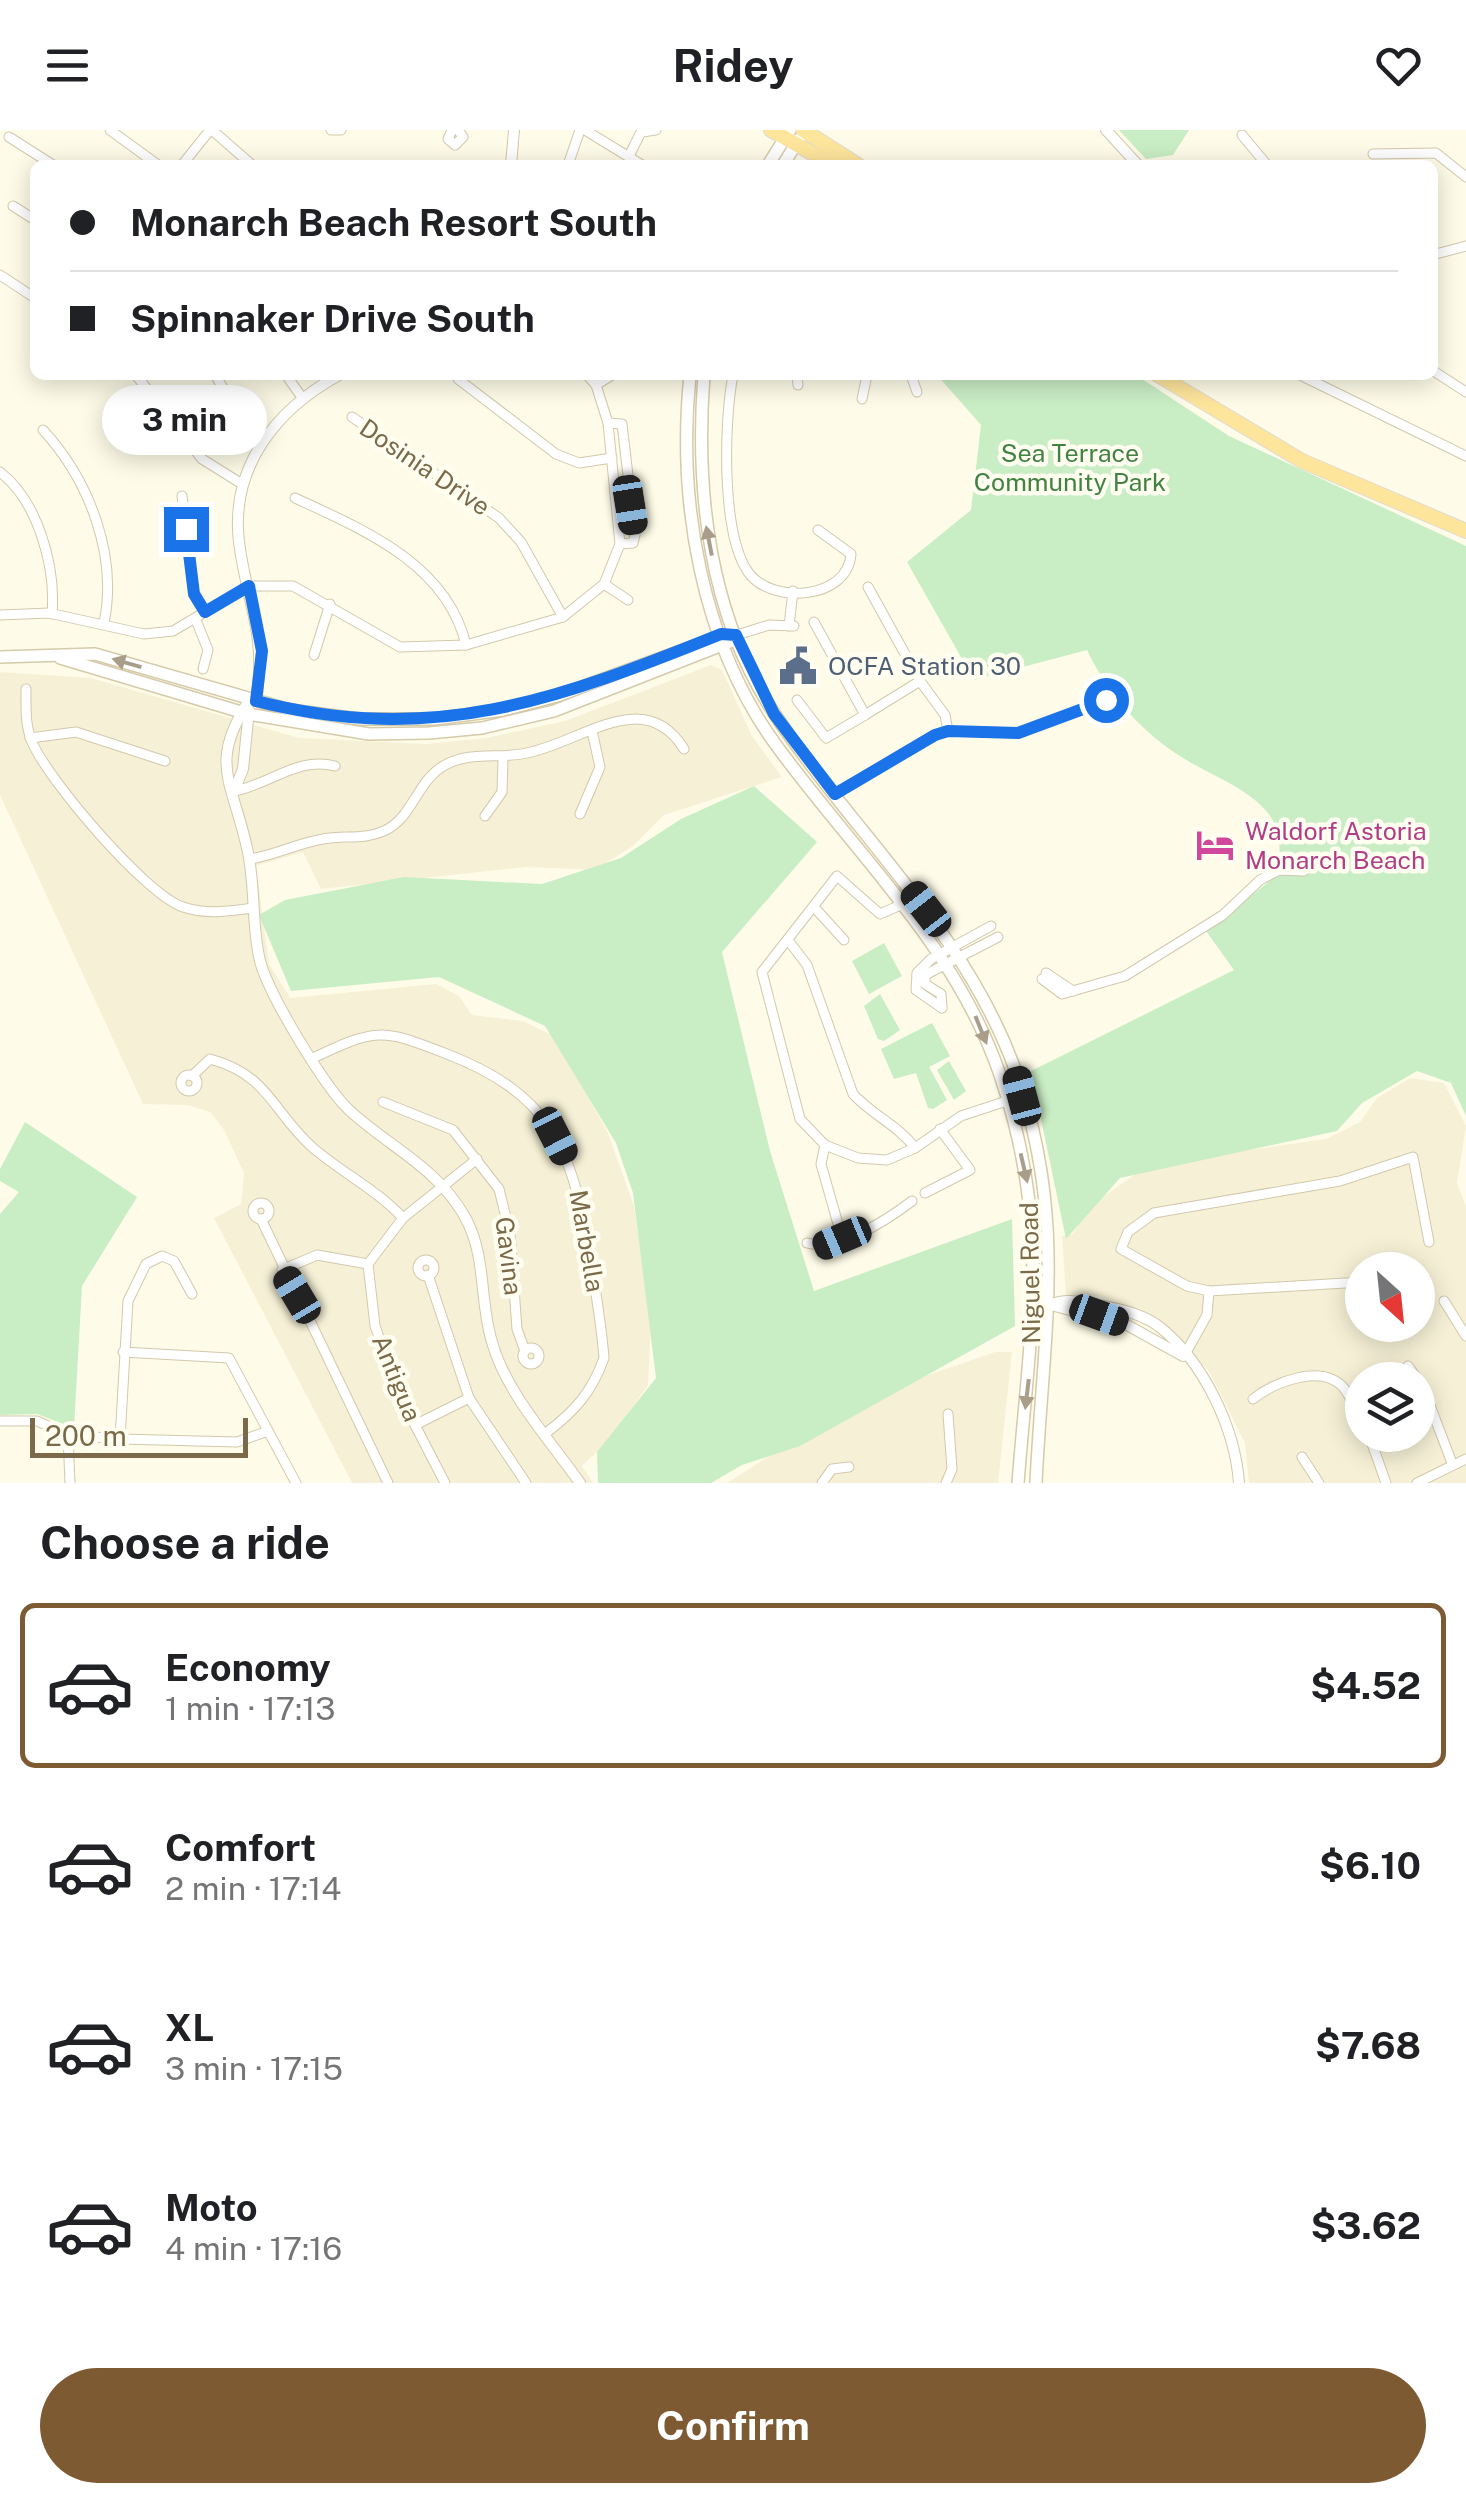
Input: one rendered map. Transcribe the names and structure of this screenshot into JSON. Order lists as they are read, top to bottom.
{
  "streets": {
    "main road": ["Niguel Road"],
    "street": [
      "Dosinia Drive",
      "Marbella",
      "Gavina",
      "Antigua"
    ]
  },
  "parks": ["Sea Terrace Community Park"],
  "places": {
    "public building": ["OCFA Station 30"],
    "hotel": ["Waldorf Astoria Monarch Beach"]
  },
  "scale_bar": "200 m",
  "north": "bottom right",
  "page": {
    "header": "Ridey",
    "banner": ["Monarch Beach Resort South", "Spinnaker Drive South"],
    "bubble": "3 min",
    "scale": "200 m",
    "heading": "Choose a ride",
    "list": [
      {
        "name": "Economy",
        "note": "1 min · 17:13",
        "value": "$4.52"
      },
      {
        "name": "Comfort",
        "note": "2 min · 17:14",
        "value": "$6.10"
      },
      {
        "name": "XL",
        "note": "3 min · 17:15",
        "value": "$7.68"
      },
      {
        "name": "Moto",
        "note": "4 min · 17:16",
        "value": "$3.62"
      }
    ],
    "buttons": "Confirm"
  }
}
